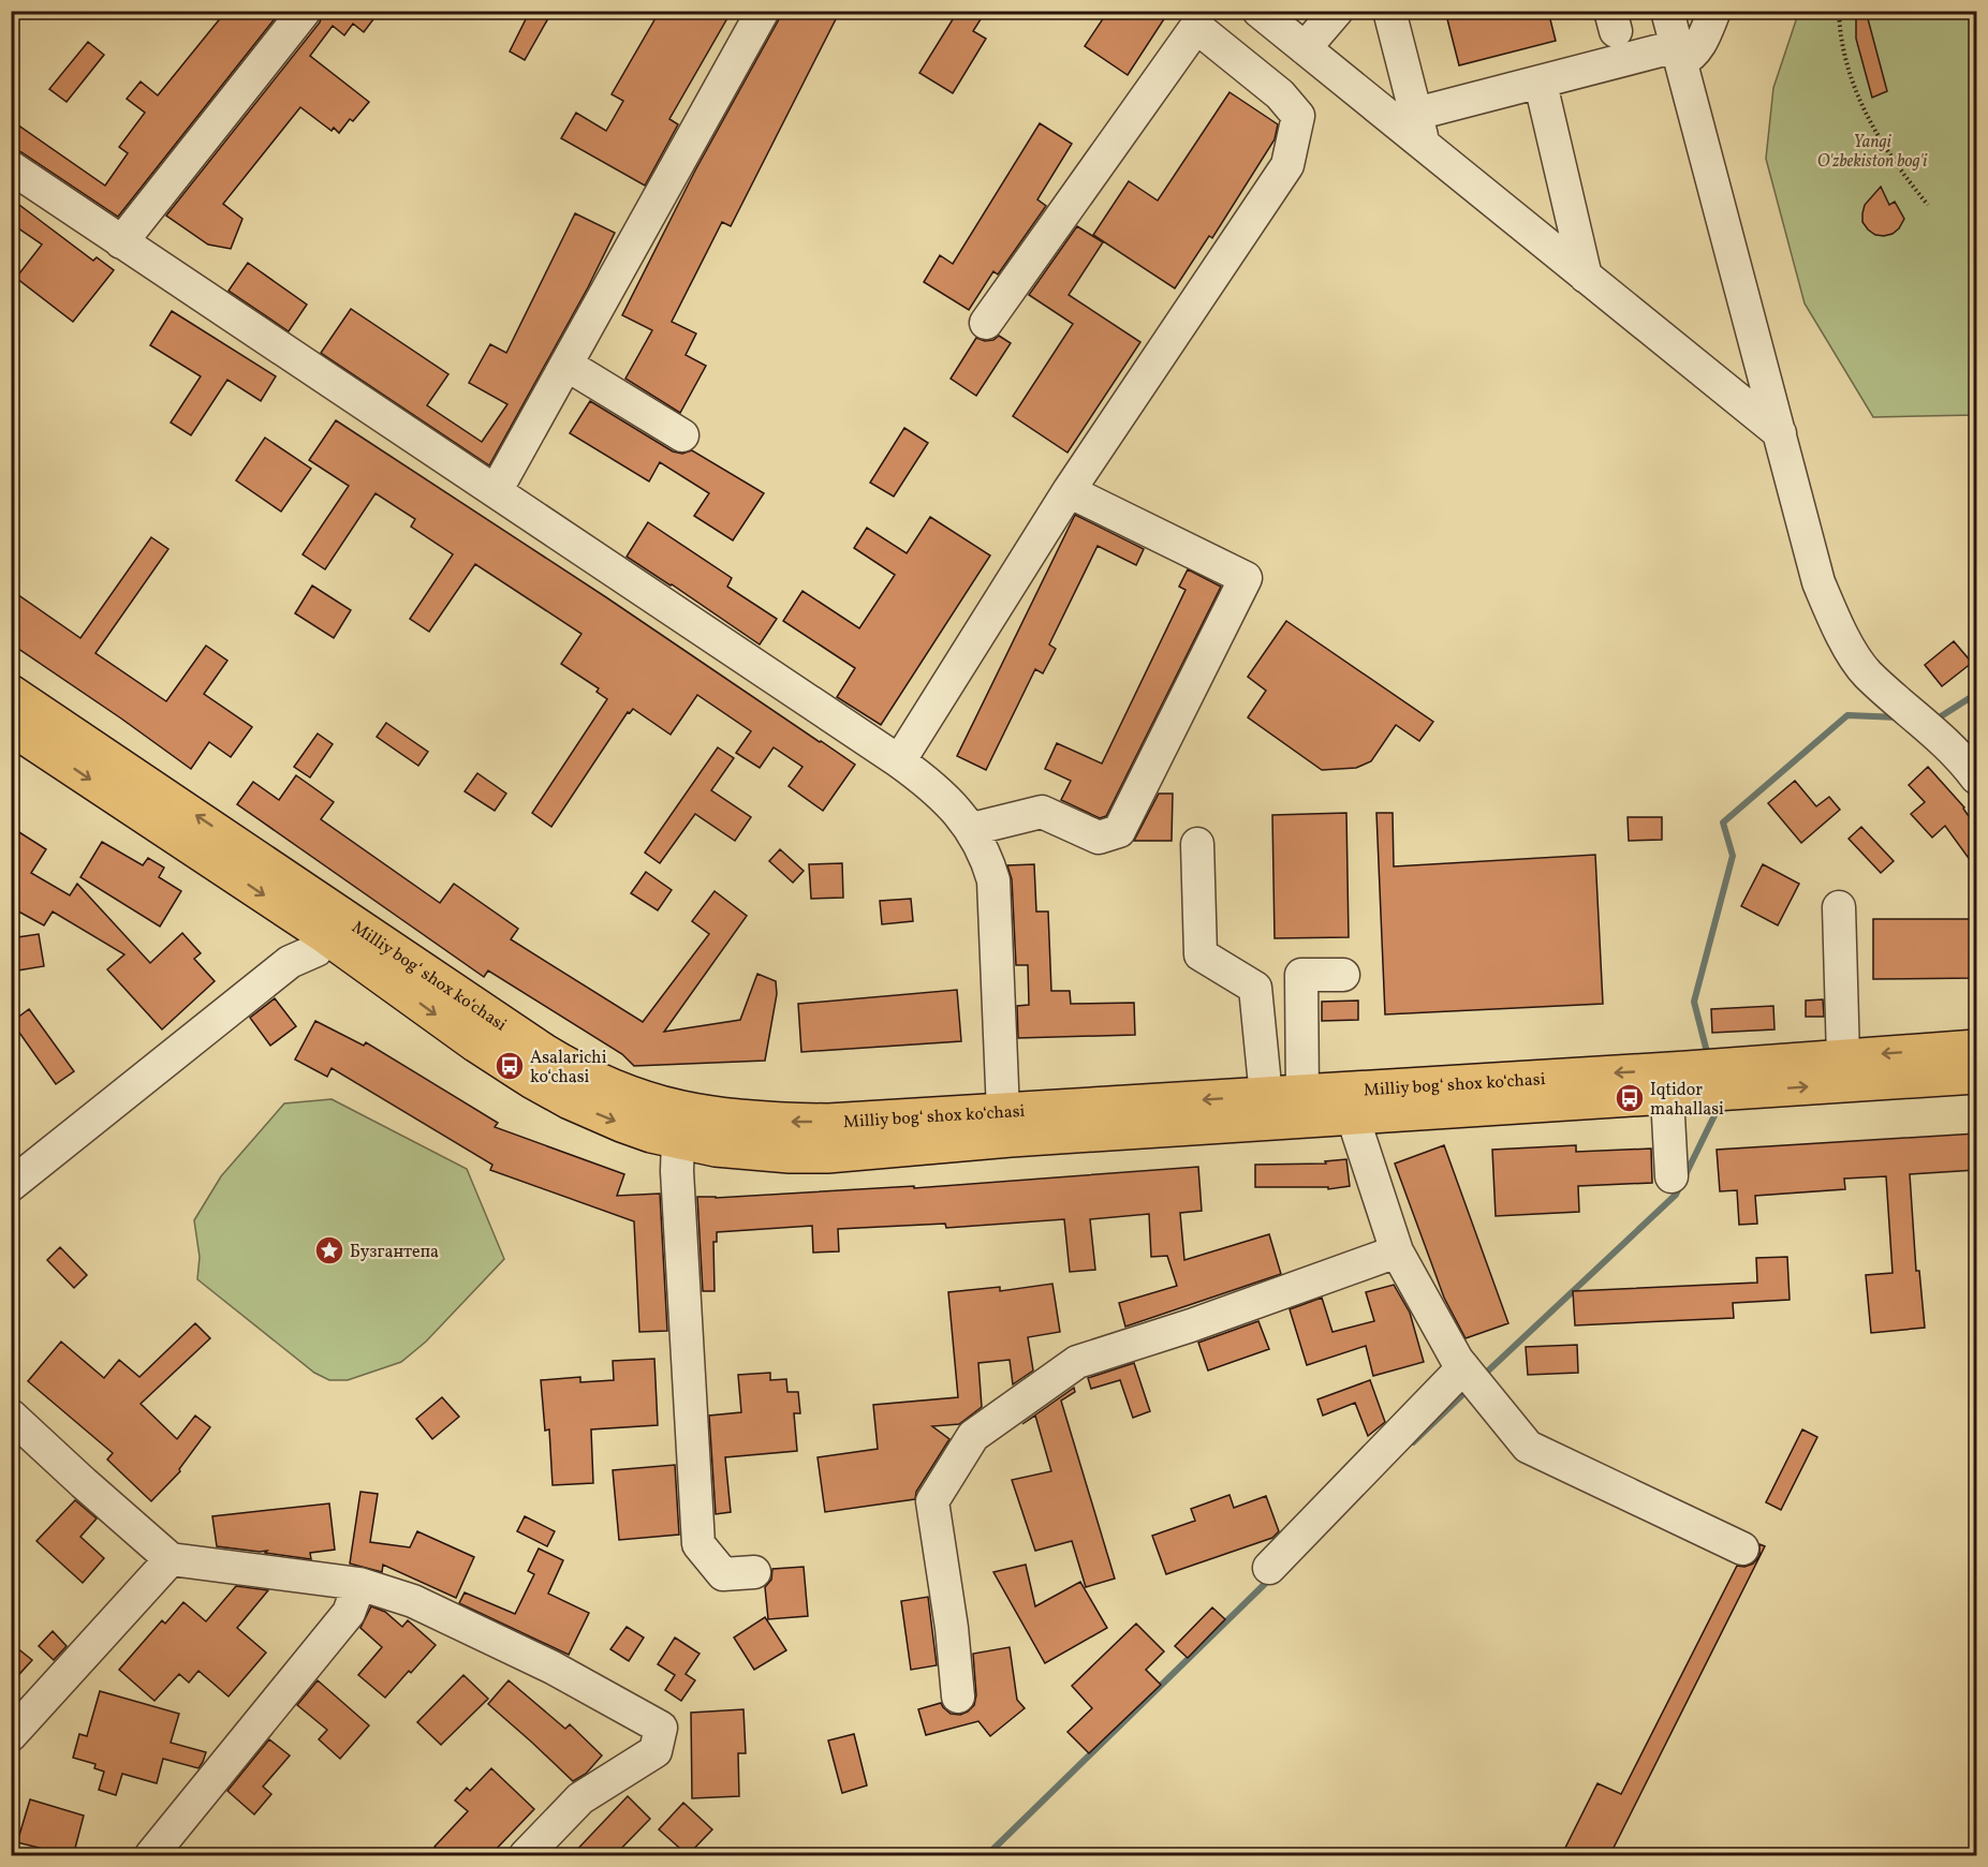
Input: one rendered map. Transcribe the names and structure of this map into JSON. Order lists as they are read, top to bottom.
{
  "streets": {
    "main road": ["Milliy bog‘ shox ko‘chasi"]
  },
  "parks": ["Yangi O'zbekiston bog'i"],
  "places": {
    "bus stop": ["Asalarichi koʻchasi", "Iqtidor mahallasi"],
    "place": ["Бузгантепа"]
  }
}
